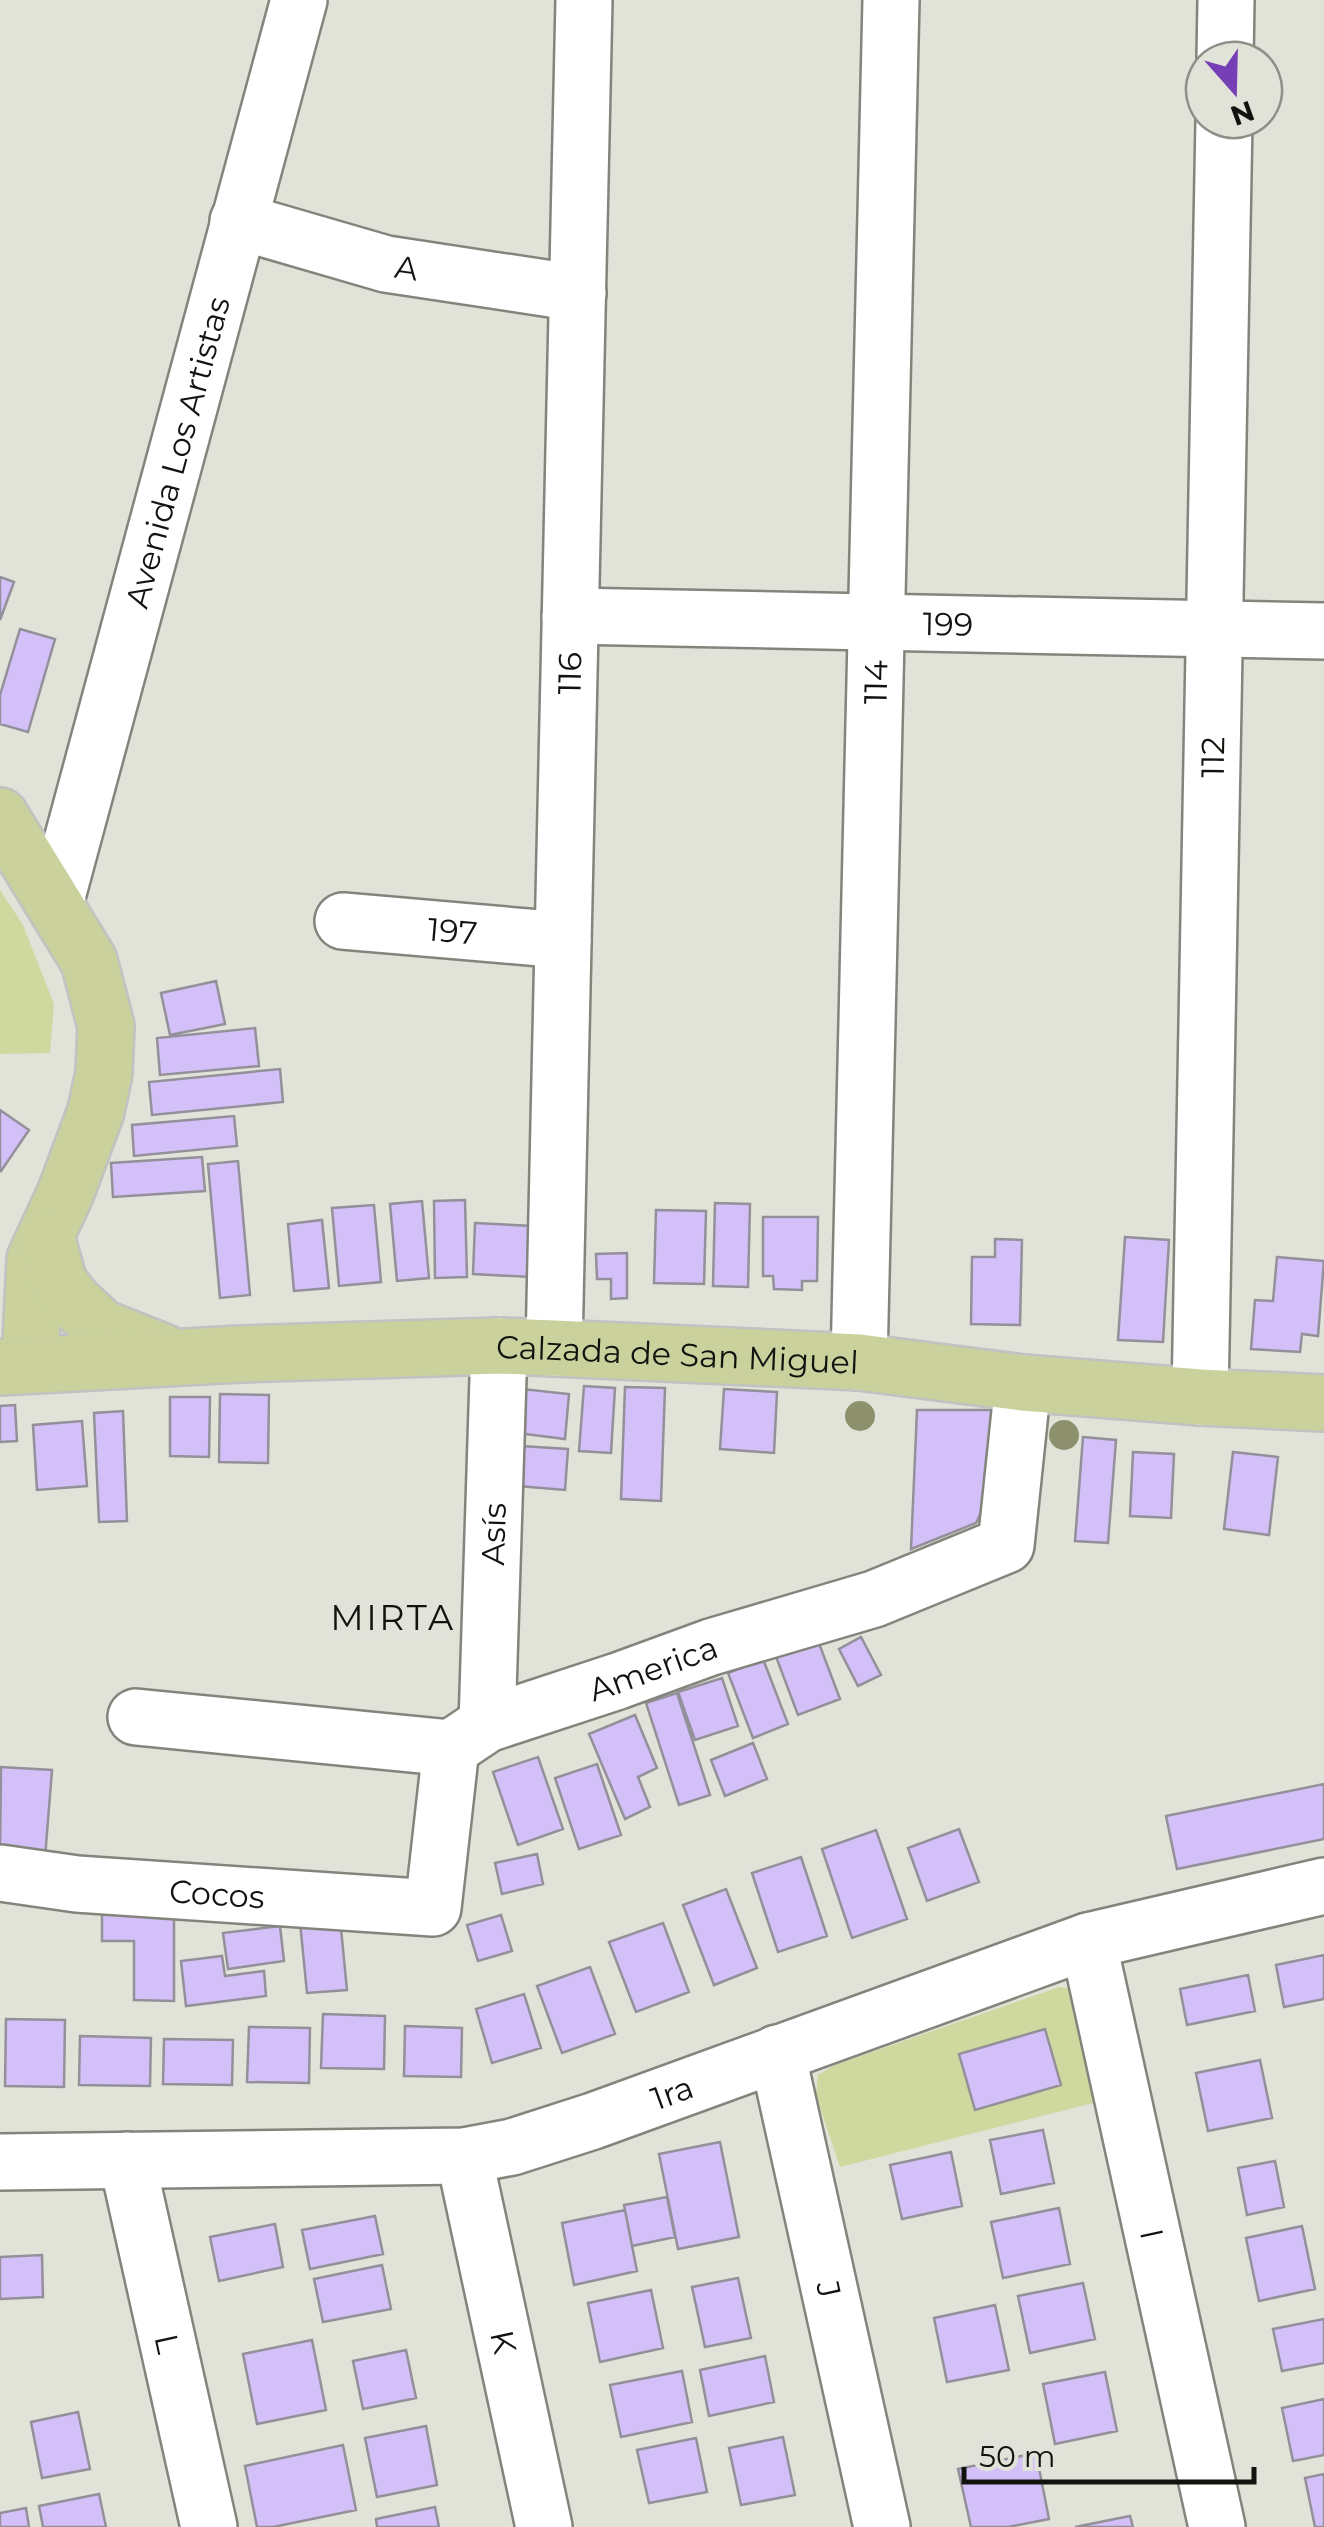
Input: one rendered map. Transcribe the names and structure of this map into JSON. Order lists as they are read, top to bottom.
{
  "streets": {
    "main road": ["Calzada de San Miguel"],
    "street": [
      "A",
      "Avenida Los Artistas",
      "199",
      "116",
      "114",
      "112",
      "197",
      "Asís",
      "America",
      "Cocos",
      "1ra",
      "I",
      "J",
      "K",
      "L"
    ]
  },
  "crossings": [
    ["A", "Avenida Los Artistas"],
    ["A", "116"],
    ["199", "116"],
    ["199", "114"],
    ["199", "112"],
    ["116", "197"],
    ["116", "Calzada de San Miguel"],
    ["114", "Calzada de San Miguel"],
    ["112", "Calzada de San Miguel"],
    ["Calzada de San Miguel", "Asís"],
    ["Calzada de San Miguel", "America"],
    ["Asís", "America"],
    ["Asís", "Cocos"],
    ["1ra", "I"],
    ["1ra", "J"],
    ["1ra", "K"],
    ["1ra", "L"]
  ],
  "districts": ["MIRTA"],
  "scale_bar": "50 m",
  "north": "bottom"
}
